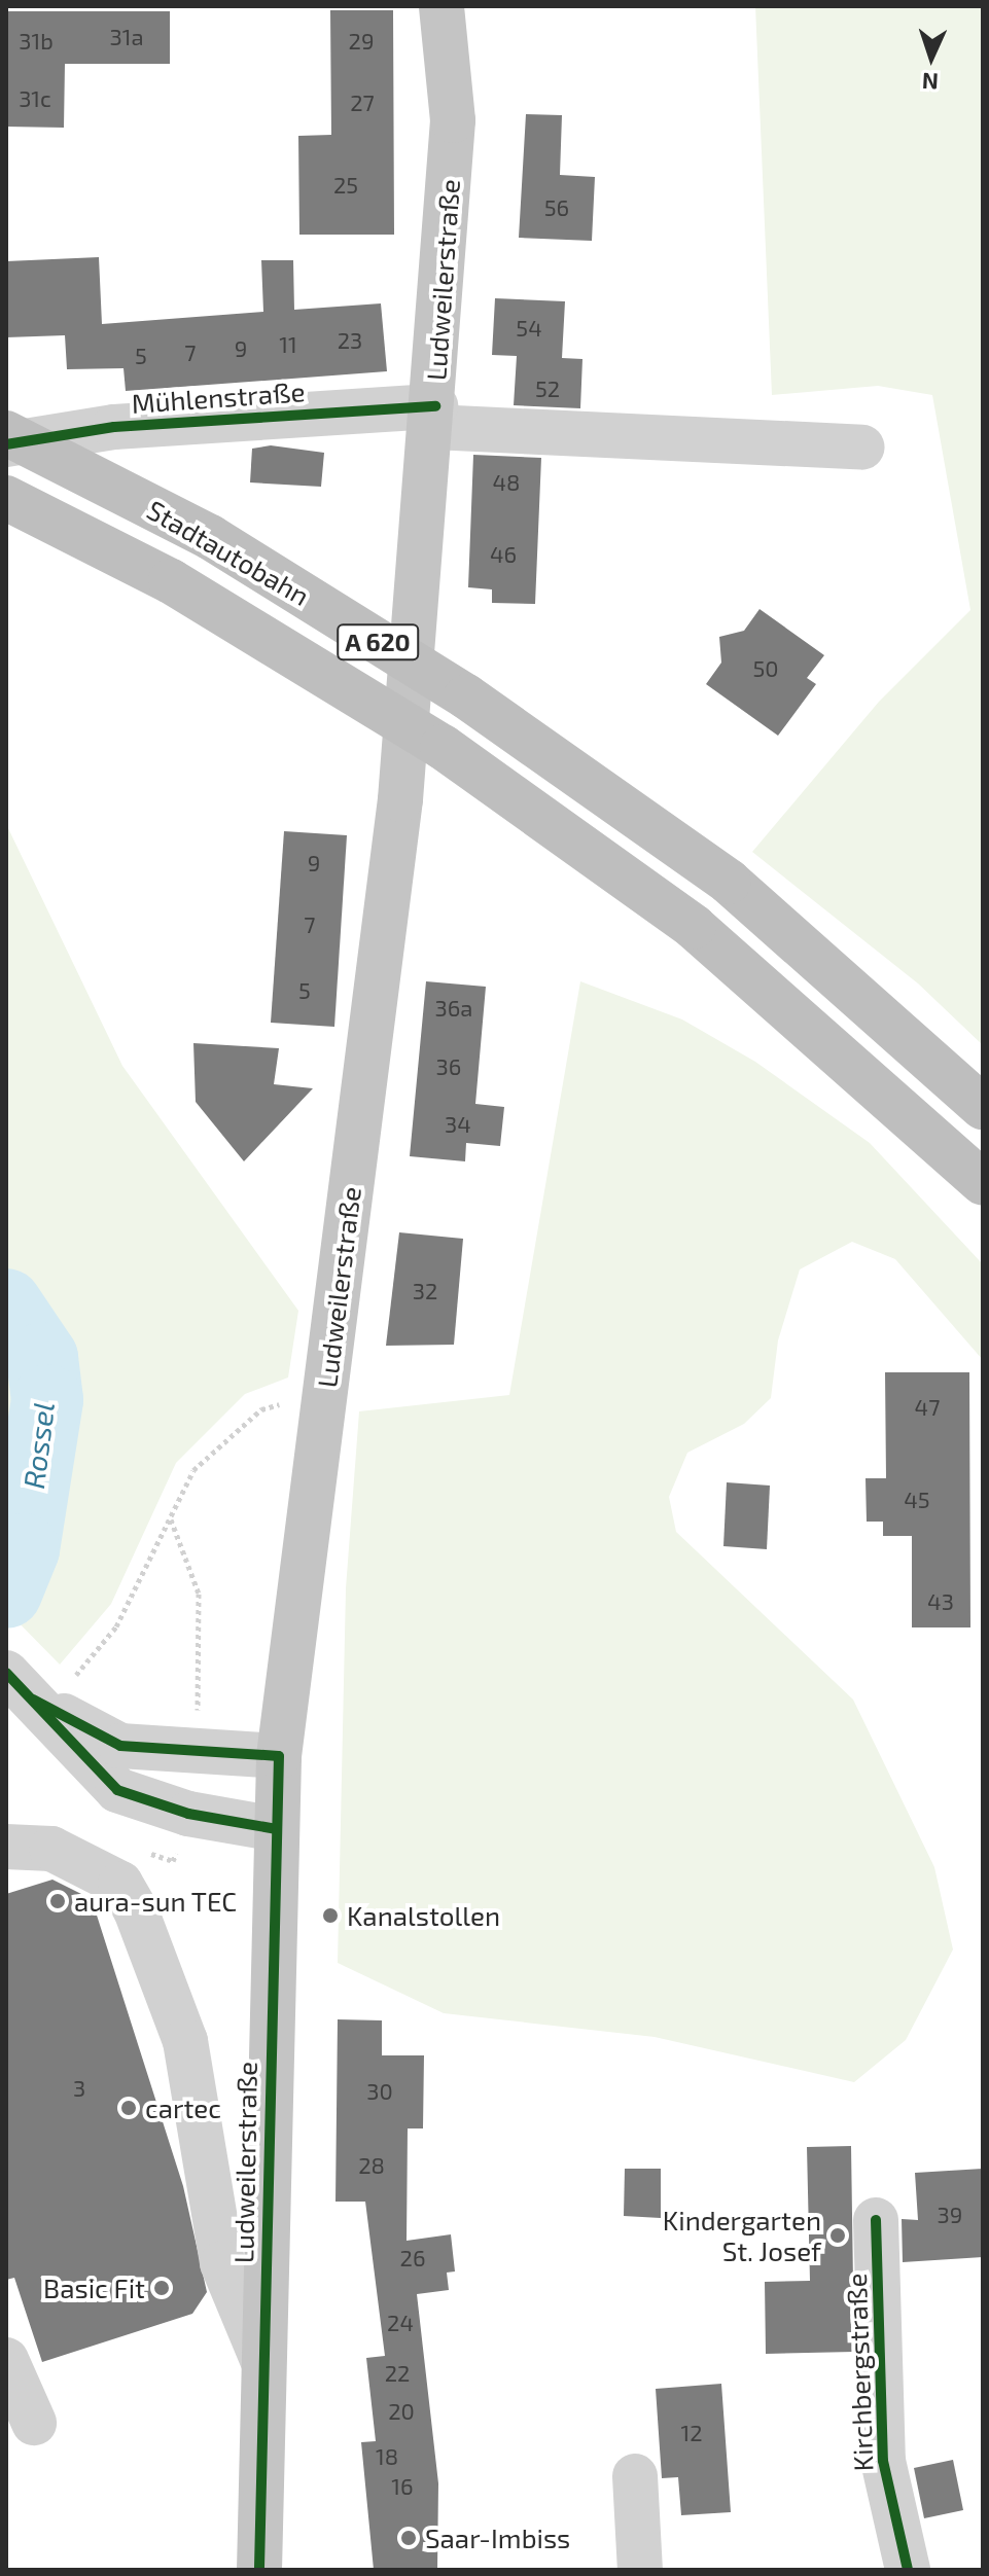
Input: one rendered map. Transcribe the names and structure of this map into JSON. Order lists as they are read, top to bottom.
{
  "streets": {
    "highway": ["Stadtautobahn", "A 620"],
    "main road": ["Ludweilerstraße"],
    "street": ["Mühlenstraße", "Kirchbergstraße"]
  },
  "crossings": [
    ["Ludweilerstraße", "Mühlenstraße"]
  ],
  "water": ["Rossel"],
  "places": [
    "aura-sun TEC",
    "Kanalstollen",
    "cartec",
    "Kindergarten St. Josef",
    "Basic Fit",
    "Saar-Imbiss"
  ],
  "house_numbers": [
    "31a",
    "31b",
    "29",
    "31c",
    "27",
    "25",
    "56",
    "54",
    "23",
    "11",
    "9",
    "7",
    "5",
    "52",
    "48",
    "46",
    "50",
    "9",
    "7",
    "5",
    "36a",
    "36",
    "34",
    "32",
    "47",
    "45",
    "43",
    "3",
    "30",
    "28",
    "39",
    "26",
    "24",
    "22",
    "20",
    "12",
    "18",
    "16"
  ],
  "north": "bottom"
}
